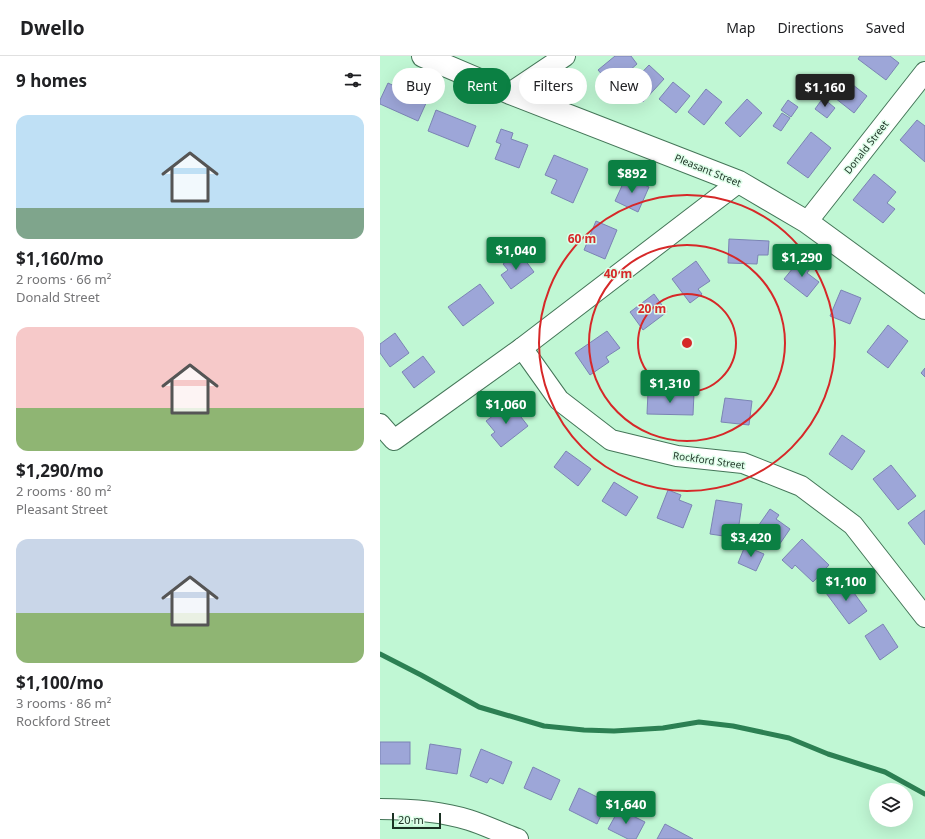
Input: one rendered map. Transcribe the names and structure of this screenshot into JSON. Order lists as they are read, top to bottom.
{
  "streets": {
    "street": ["Donald Street", "Pleasant Street", "Rockford Street"]
  },
  "crossings": [
    ["Donald Street", "Pleasant Street"]
  ],
  "scale_bar": "20 m",
  "page": {
    "header": "Dwello",
    "nav": ["Map", "Directions", "Saved"],
    "heading": "9 homes",
    "chip": [
      "Buy",
      "Rent",
      "Filters",
      "New"
    ],
    "price": [
      "$1,160",
      "$892",
      "$1,040",
      "$1,290",
      "$1,310",
      "$1,060",
      "$3,420",
      "$1,100",
      "$1,640"
    ],
    "list": [
      {
        "name": "$1,160/mo",
        "note": "2 rooms · 66 m² · Donald Street"
      },
      {
        "name": "$1,290/mo",
        "note": "2 rooms · 80 m² · Pleasant Street"
      },
      {
        "name": "$1,100/mo",
        "note": "3 rooms · 86 m² · Rockford Street"
      }
    ],
    "scale": "20 m"
  },
  "rings": ["60 m", "40 m", "20 m"]
}
